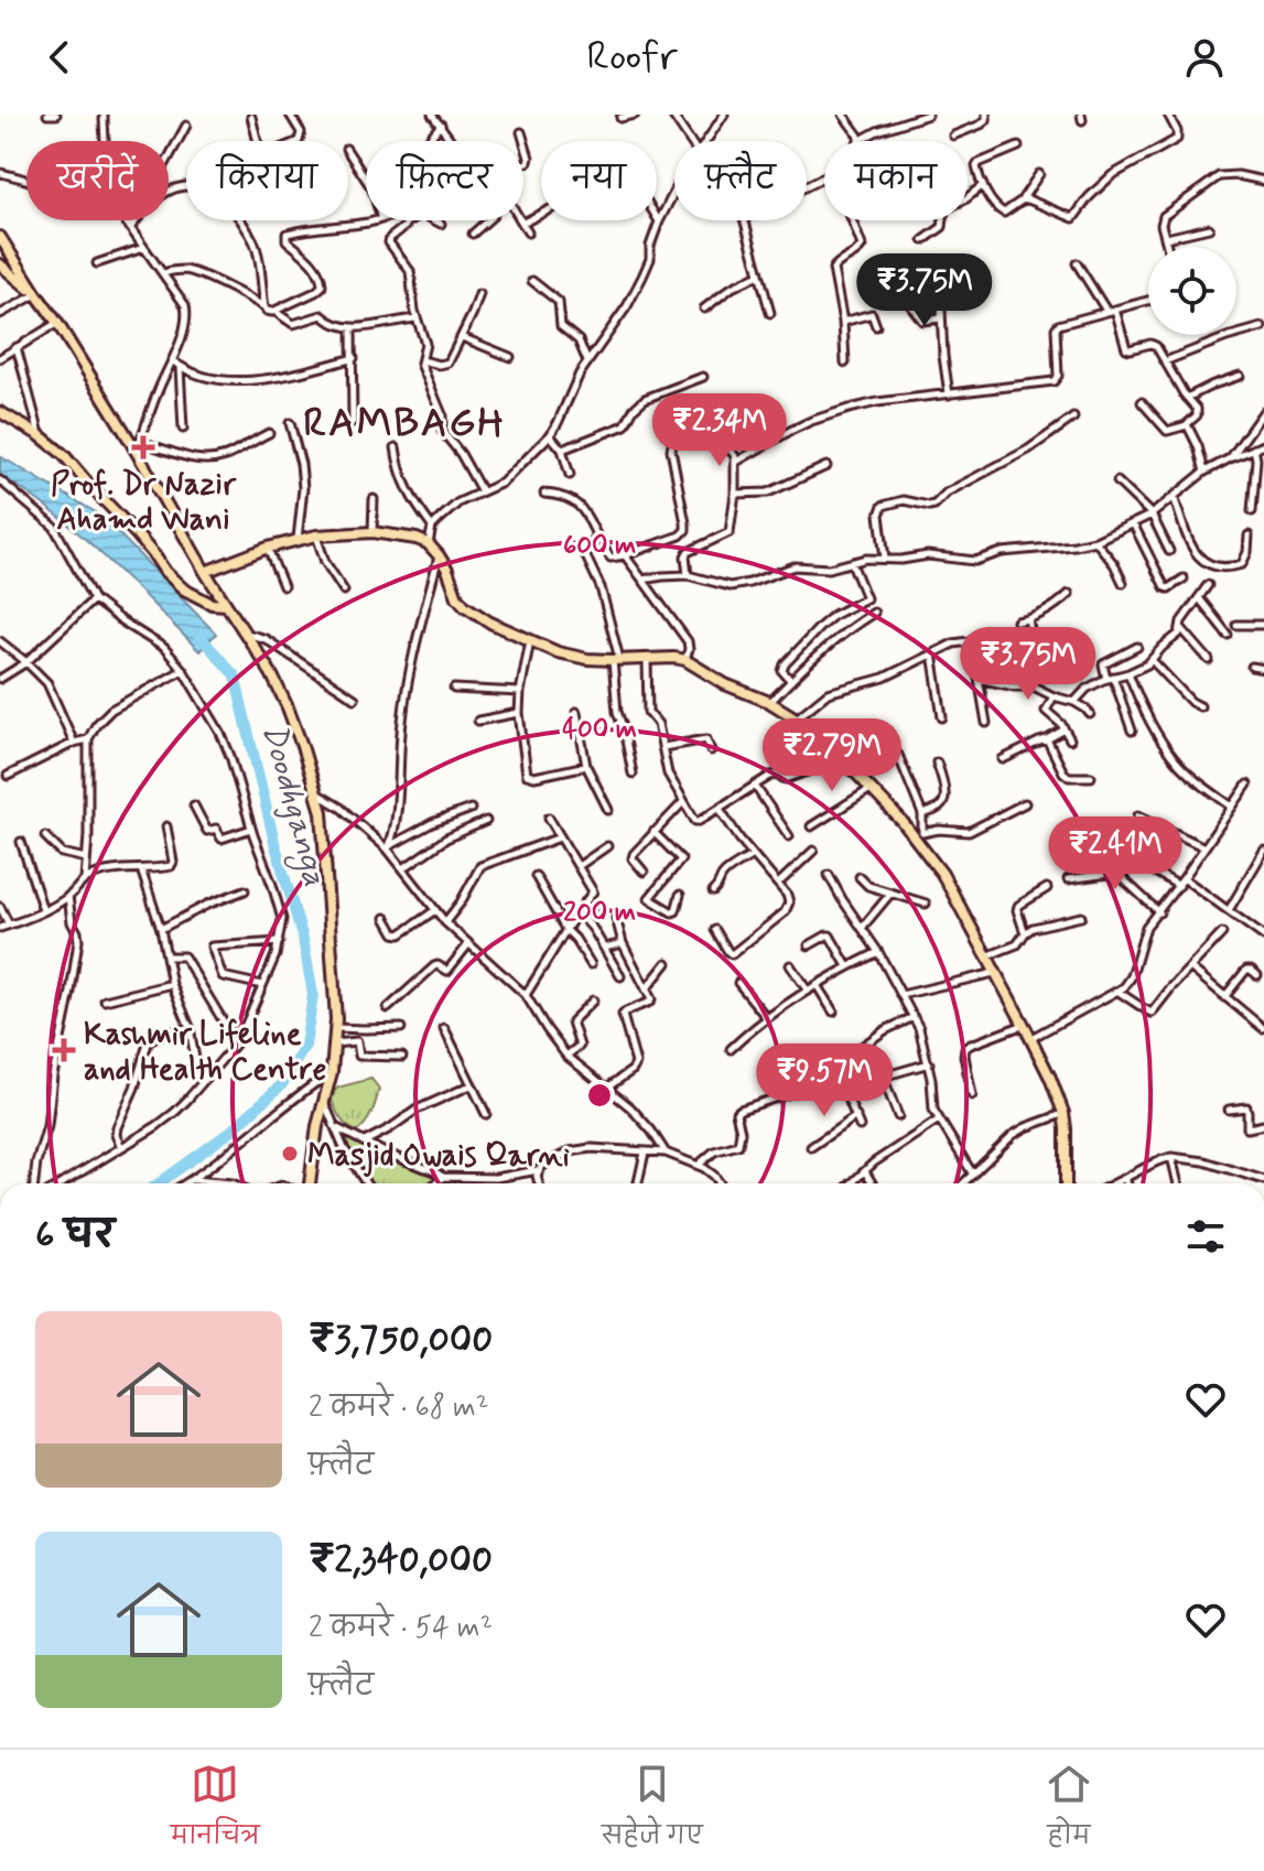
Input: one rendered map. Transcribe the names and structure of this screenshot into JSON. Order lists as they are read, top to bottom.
{
  "districts": ["RAMBAGH"],
  "water": ["Doodhganga"],
  "places": {
    "health": ["Prof. Dr Nazir Ahamd Wani", "Kashmir Lifeline and Health Centre"],
    "other": ["Masjid Owais Qarni"]
  },
  "page": {
    "header": "Roofr",
    "chip": [
      "खरीदें",
      "किराया",
      "फ़िल्टर",
      "नया",
      "फ़्लैट",
      "मकान"
    ],
    "price": [
      "₹3.75M",
      "₹2.34M",
      "₹3.75M",
      "₹2.79M",
      "₹2.41M",
      "₹9.57M"
    ],
    "heading": "6 घर",
    "list": [
      {
        "name": "₹3,750,000",
        "note": "2 कमरे · 68 m² · फ़्लैट"
      },
      {
        "name": "₹2,340,000",
        "note": "2 कमरे · 54 m² · फ़्लैट"
      }
    ],
    "tabs": ["मानचित्र", "सहेजे गए", "होम"]
  },
  "rings": ["600 m", "400 m", "200 m"]
}
